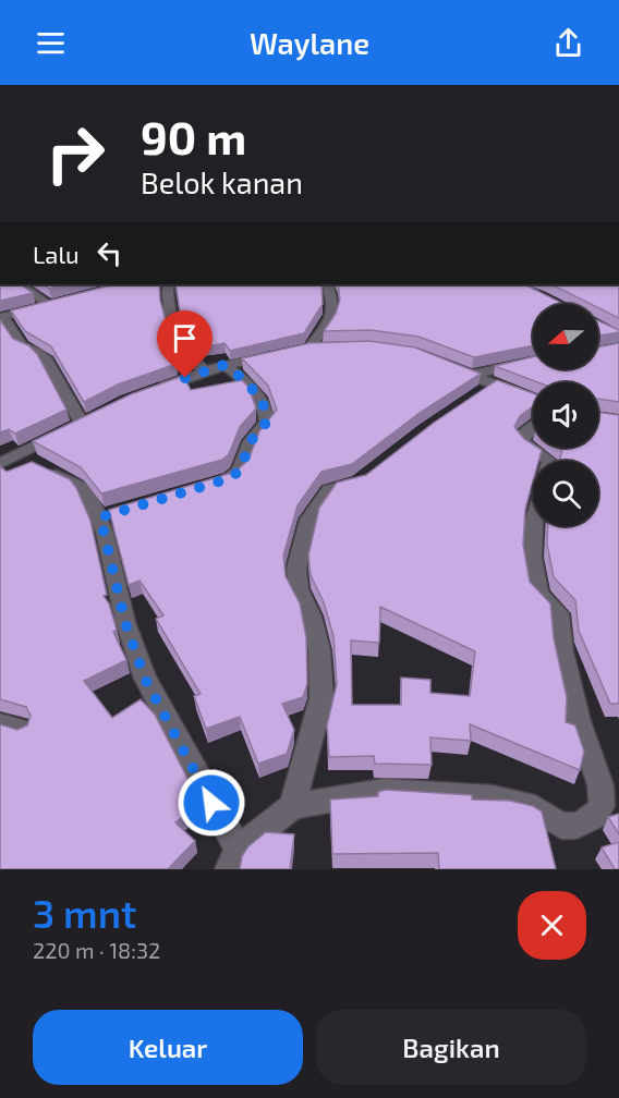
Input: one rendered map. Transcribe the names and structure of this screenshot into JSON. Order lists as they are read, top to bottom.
{
  "north": "left",
  "page": {
    "header": "Waylane",
    "turn": ["90 m", "Belok kanan"],
    "then": "Lalu",
    "heading": ["3 mnt", "220 m · 18:32"],
    "buttons": ["Keluar", "Bagikan"]
  }
}
